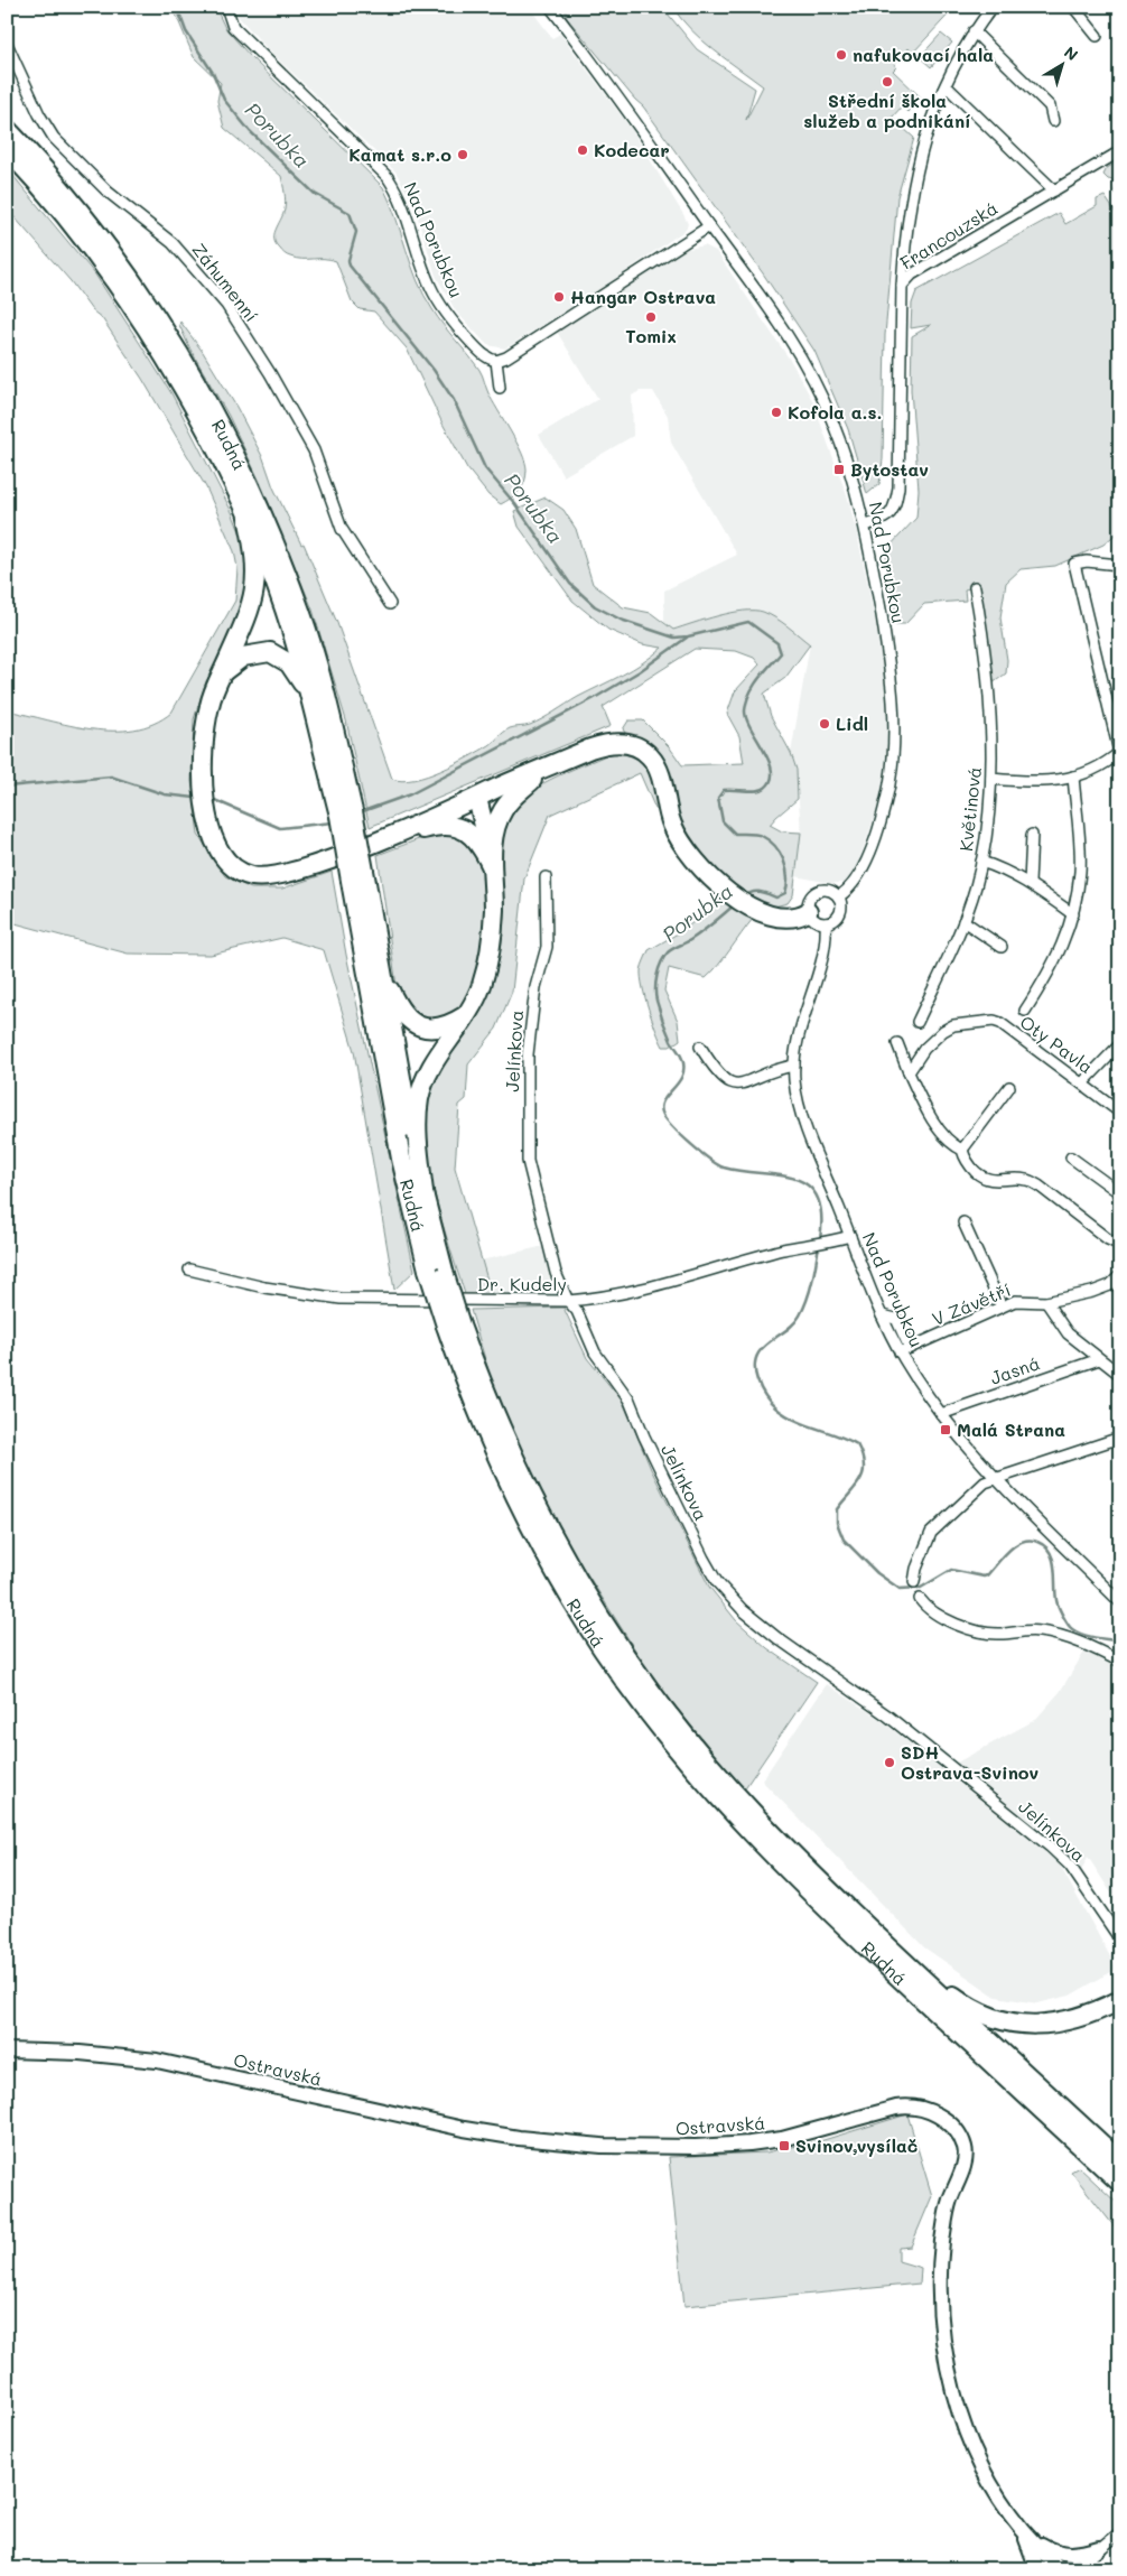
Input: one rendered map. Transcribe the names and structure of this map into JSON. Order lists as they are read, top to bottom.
{
  "streets": {
    "highway": ["Rudná"],
    "street": [
      "Francouzská",
      "Nad Porubkou",
      "Záhumenní",
      "Květinová",
      "Oty Pavla",
      "Jelínkova",
      "Dr. Kudely",
      "V Závětří",
      "Jasná",
      "Ostravská"
    ]
  },
  "crossings": [
    ["Francouzská", "Nad Porubkou"],
    ["Nad Porubkou", "Dr. Kudely"],
    ["Nad Porubkou", "V Závětří"],
    ["Nad Porubkou", "Jasná"],
    ["Jelínkova", "Dr. Kudely"]
  ],
  "water": ["Porubka"],
  "places": {
    "other": [
      "nafukovací hala",
      "Střední škola služeb a podnikání",
      "Kodecar",
      "Kamat s.r.o",
      "Hangar Ostrava",
      "Tomix",
      "Kofola a.s.",
      "Lidl",
      "SDH Ostrava-Svinov"
    ],
    "transit": ["Bytostav", "Malá Strana", "Svinov,vysílač"]
  },
  "north": "top right"
}
